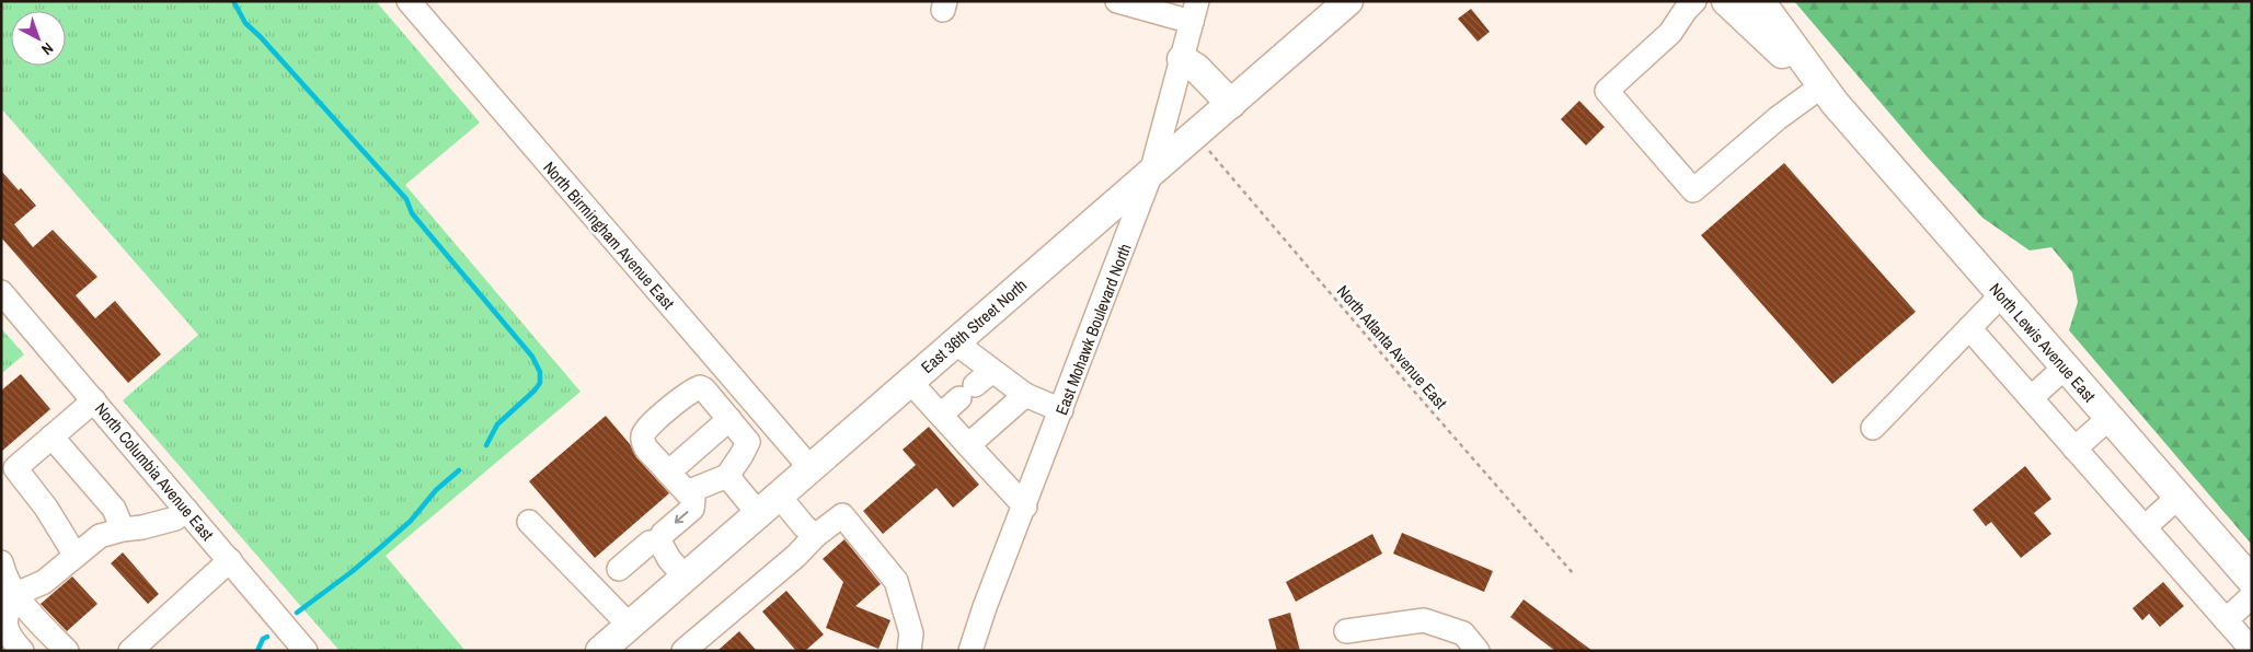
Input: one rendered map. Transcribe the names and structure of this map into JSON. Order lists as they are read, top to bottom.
{
  "streets": {
    "main road": ["East 36th Street North", "North Lewis Avenue East"],
    "street": ["North Birmingham Avenue East", "East Mohawk Boulevard North", "North Columbia Avenue East"],
    "path": ["North Atlanta Avenue East"]
  },
  "crossings": [
    ["North Birmingham Avenue East", "East 36th Street North"],
    ["East 36th Street North", "East Mohawk Boulevard North"],
    ["East 36th Street North", "North Atlanta Avenue East"]
  ],
  "north": "bottom right"
}
